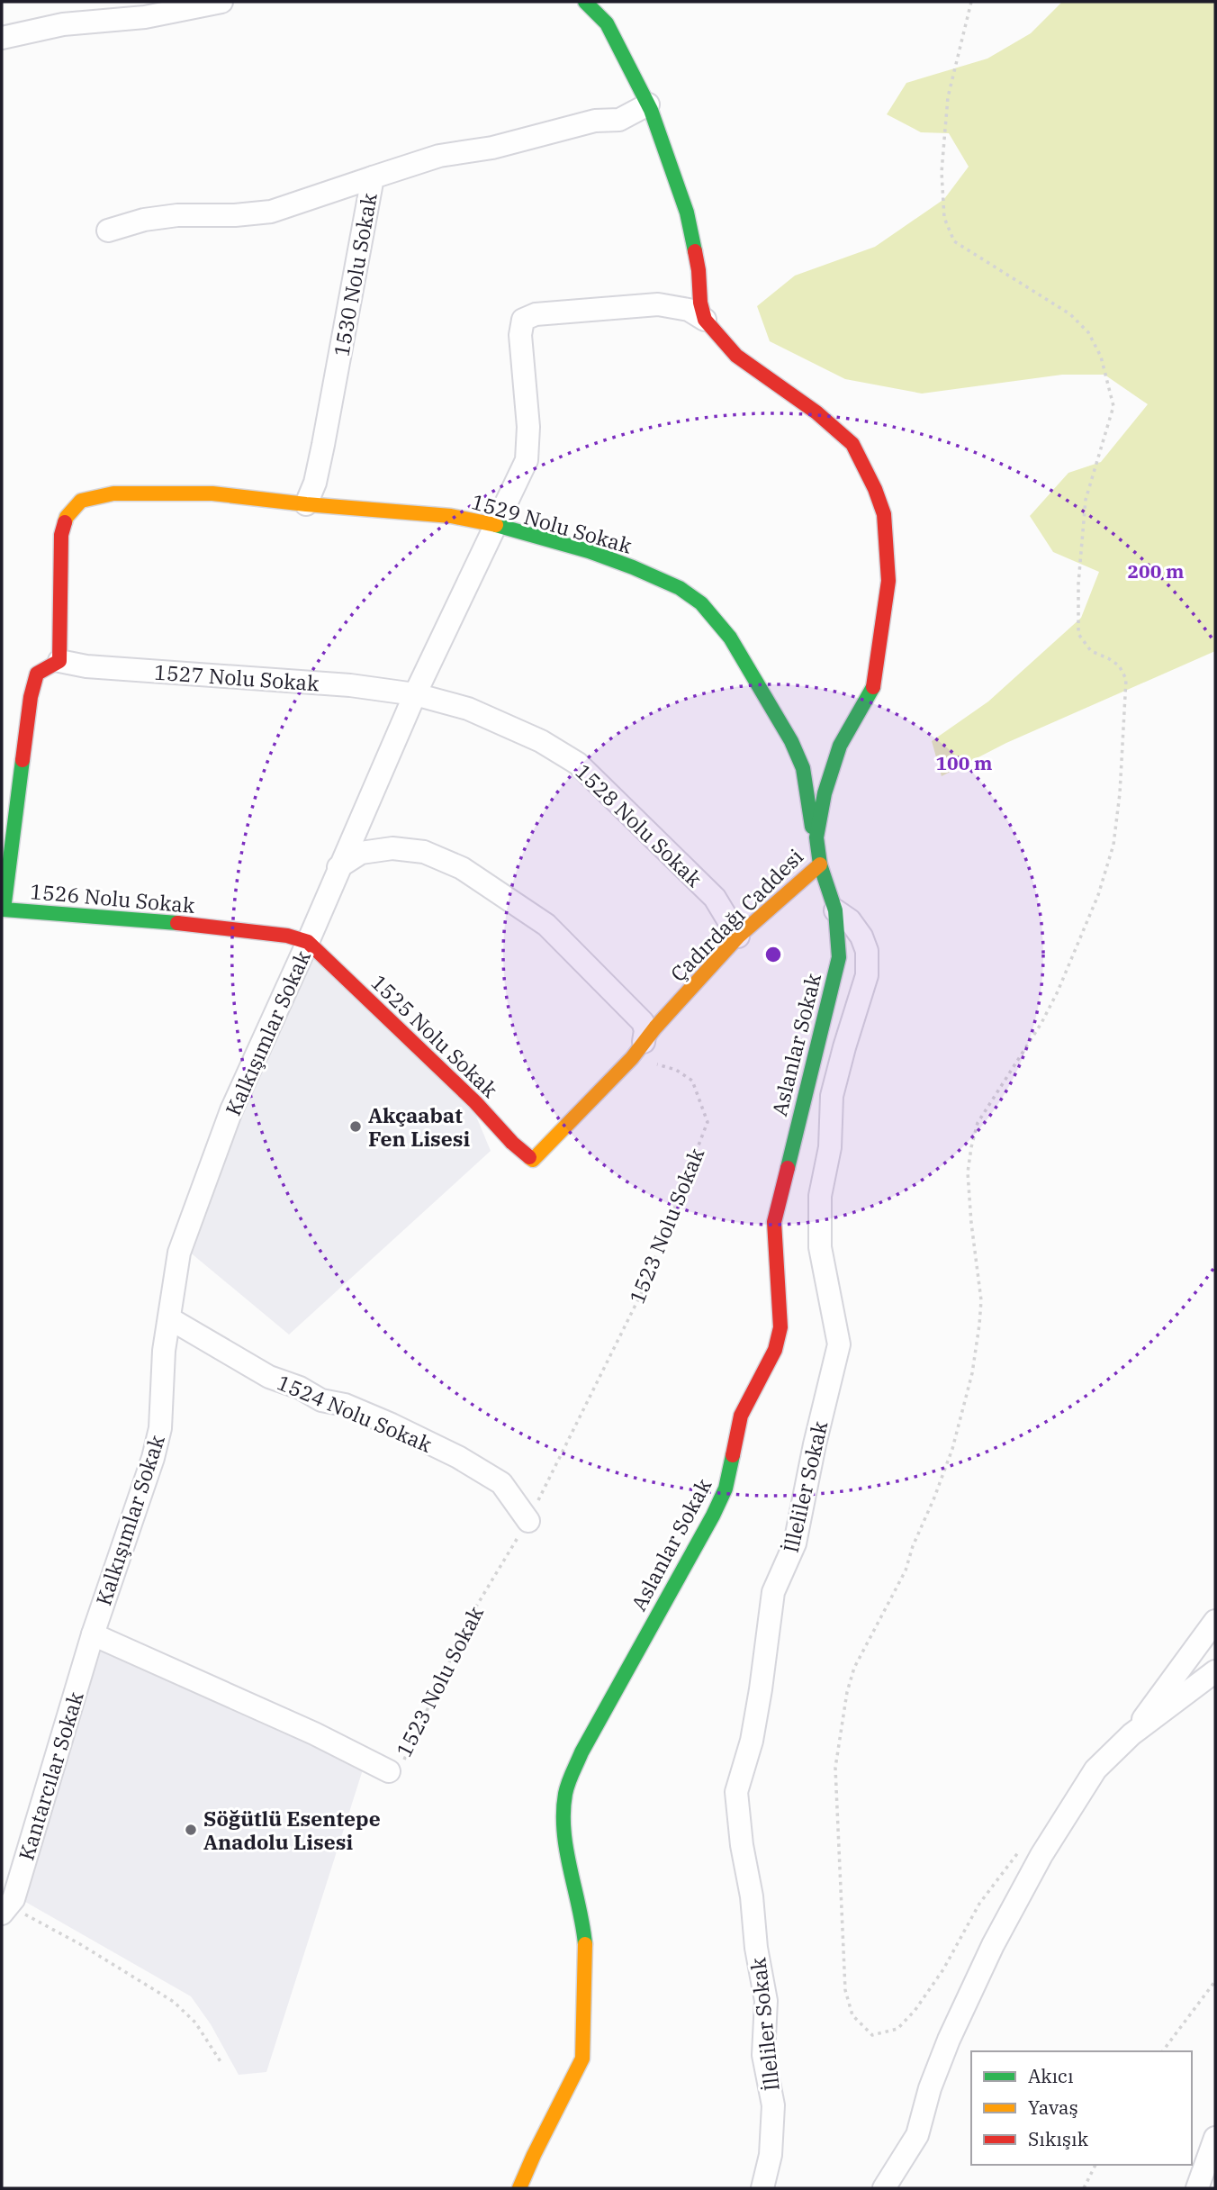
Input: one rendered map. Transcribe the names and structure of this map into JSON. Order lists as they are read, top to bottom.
{
  "streets": {
    "street": [
      "1530 Nolu Sokak",
      "1529 Nolu Sokak",
      "1527 Nolu Sokak",
      "1528 Nolu Sokak",
      "1526 Nolu Sokak",
      "Çadırdağı Caddesi",
      "Kalkışımlar Sokak",
      "1525 Nolu Sokak",
      "Aslanlar Sokak",
      "1524 Nolu Sokak",
      "İlleliler Sokak",
      "Kantarcılar Sokak"
    ],
    "path": ["1523 Nolu Sokak"]
  },
  "crossings": [
    ["1530 Nolu Sokak", "1529 Nolu Sokak"],
    ["1529 Nolu Sokak", "Çadırdağı Caddesi"],
    ["1529 Nolu Sokak", "Kalkışımlar Sokak"],
    ["1527 Nolu Sokak", "1528 Nolu Sokak"],
    ["1527 Nolu Sokak", "1526 Nolu Sokak"],
    ["1527 Nolu Sokak", "Kalkışımlar Sokak"],
    ["1528 Nolu Sokak", "Çadırdağı Caddesi"],
    ["1528 Nolu Sokak", "Kalkışımlar Sokak"],
    ["1526 Nolu Sokak", "Kalkışımlar Sokak"],
    ["1526 Nolu Sokak", "1525 Nolu Sokak"],
    ["Çadırdağı Caddesi", "Kalkışımlar Sokak"],
    ["Çadırdağı Caddesi", "1525 Nolu Sokak"],
    ["Çadırdağı Caddesi", "Aslanlar Sokak"],
    ["Çadırdağı Caddesi", "1523 Nolu Sokak"],
    ["Kalkışımlar Sokak", "1525 Nolu Sokak"],
    ["Kalkışımlar Sokak", "1524 Nolu Sokak"],
    ["Kalkışımlar Sokak", "Kantarcılar Sokak"],
    ["Aslanlar Sokak", "İlleliler Sokak"],
    ["1523 Nolu Sokak", "1524 Nolu Sokak"]
  ],
  "places": ["Akçaabat Fen Lisesi", "Söğütlü Esentepe Anadolu Lisesi"],
  "legend": ["Akıcı", "Yavaş", "Sıkışık"],
  "rings": ["200 m", "100 m"]
}
